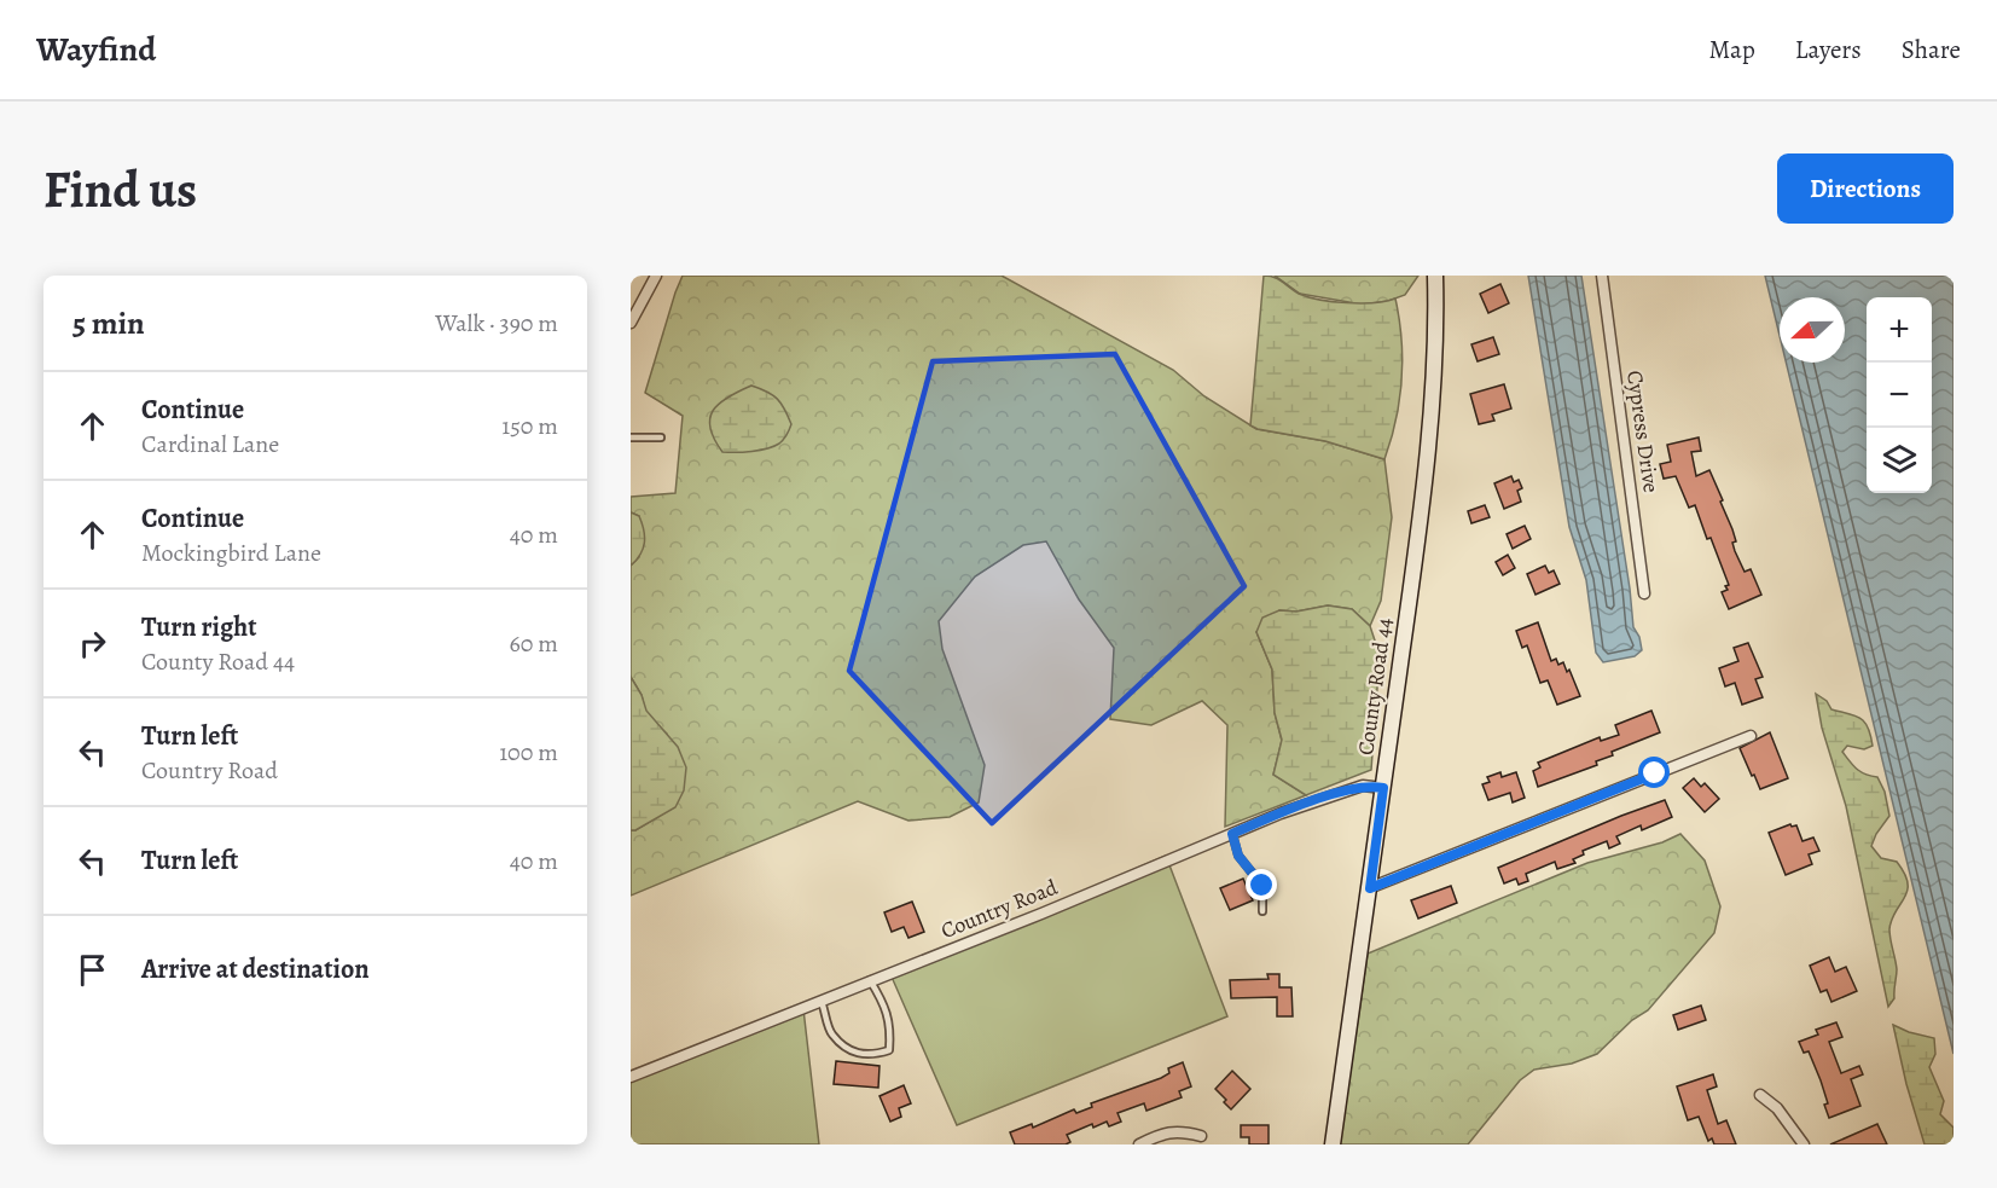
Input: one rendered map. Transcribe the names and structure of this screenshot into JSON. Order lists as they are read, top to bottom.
{
  "streets": {
    "main road": ["County Road 44"],
    "street": ["Cypress Drive", "Country Road"]
  },
  "crossings": [
    ["County Road 44", "Country Road"]
  ],
  "north": "left",
  "page": {
    "header": "Wayfind",
    "nav": ["Map", "Layers", "Share"],
    "buttons": "Directions",
    "title": "Find us",
    "heading": ["5 min", "Walk · 390 m"],
    "map_buttons": ["+", "−"],
    "list": [
      ["Continue", "Cardinal Lane", "150 m"],
      ["Continue", "Mockingbird Lane", "40 m"],
      ["Turn right", "County Road 44", "60 m"],
      ["Turn left", "Country Road", "100 m"],
      ["Turn left", "40 m"],
      "Arrive at destination"
    ]
  }
}
